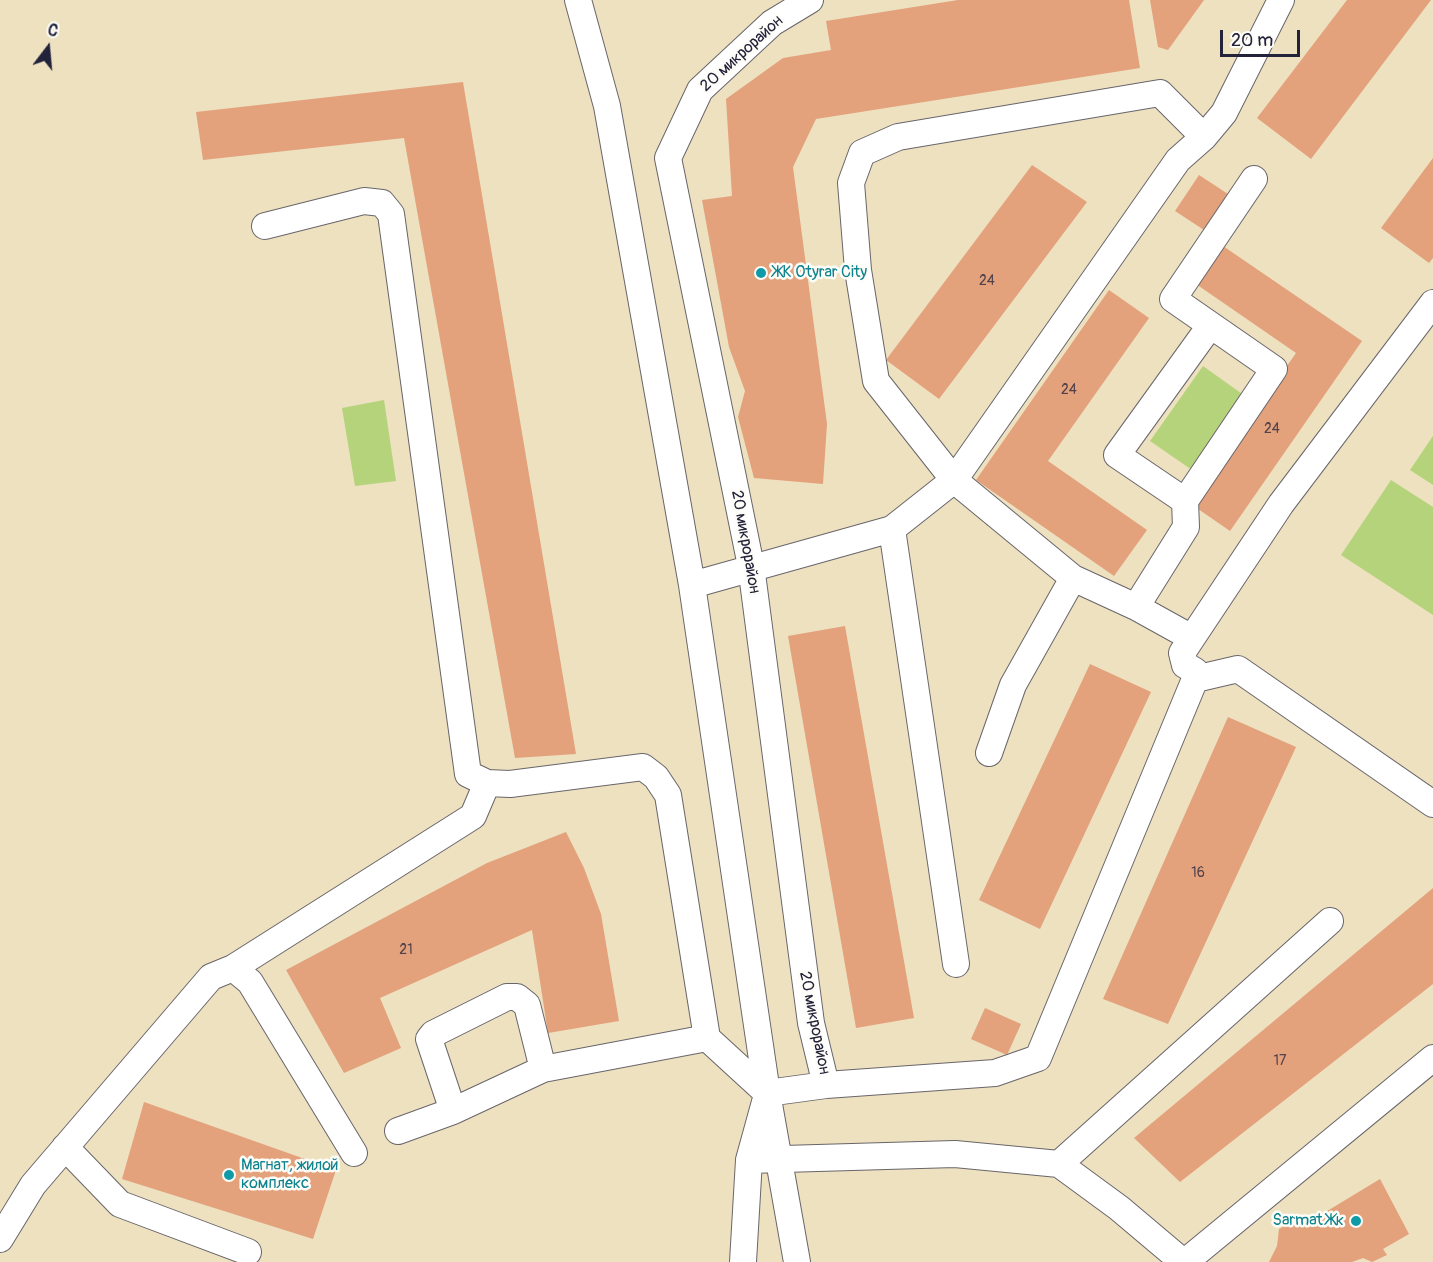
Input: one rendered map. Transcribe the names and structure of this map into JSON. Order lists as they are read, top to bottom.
{
  "streets": {
    "street": ["20 микрорайон"]
  },
  "places": ["ЖК Otyrar City", "Магнат, жилой комплекс", "Sarmat Жк"],
  "house_numbers": [
    "24",
    "24",
    "24",
    "16",
    "21",
    "17"
  ],
  "scale_bar": "20 m",
  "north": "top"
}
